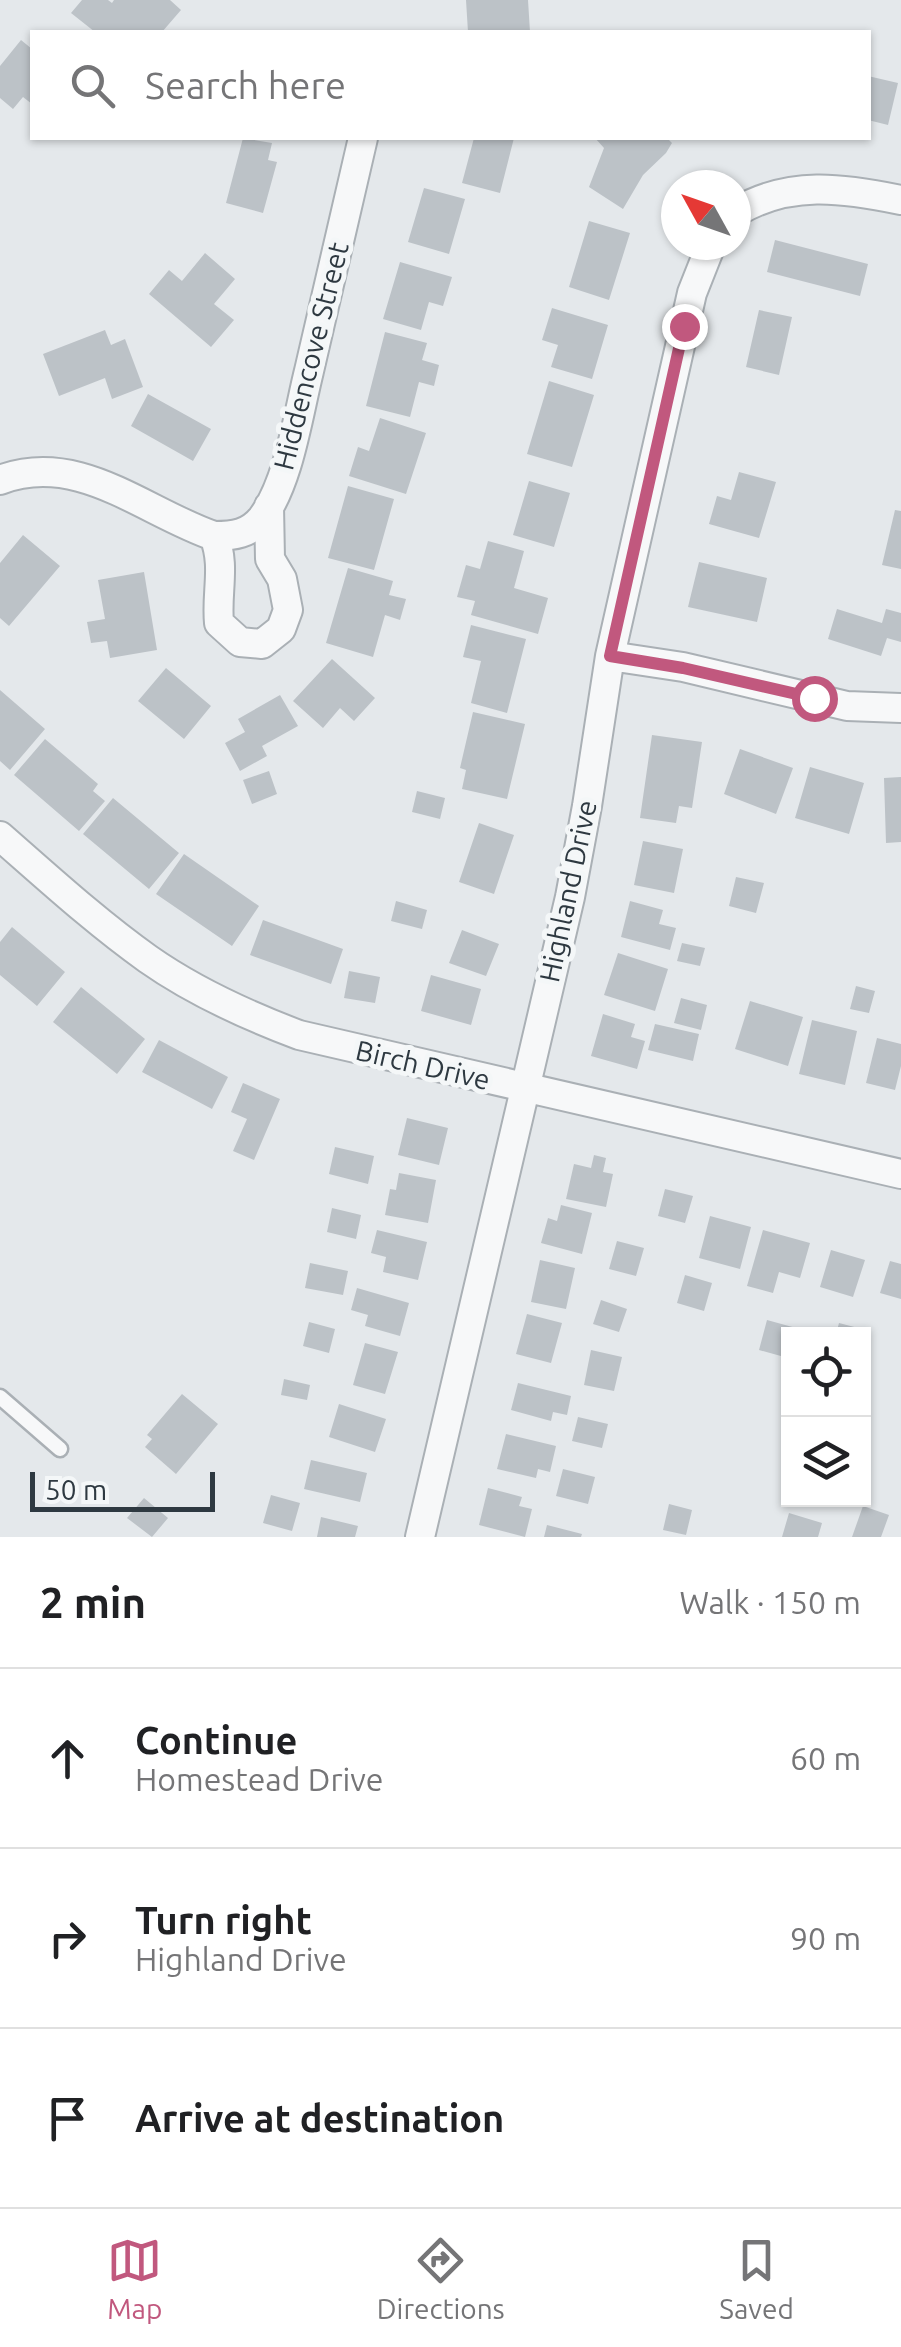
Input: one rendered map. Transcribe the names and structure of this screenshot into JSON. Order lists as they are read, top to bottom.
{
  "streets": {
    "street": ["Hiddencove Street", "Highland Drive", "Birch Drive"]
  },
  "crossings": [
    ["Highland Drive", "Birch Drive"]
  ],
  "scale_bar": "50 m",
  "north": "top left",
  "page": {
    "search": "Search here",
    "scale": "50 m",
    "heading": ["2 min", "Walk · 150 m"],
    "list": [
      ["Continue", "Homestead Drive", "60 m"],
      ["Turn right", "Highland Drive", "90 m"],
      "Arrive at destination"
    ],
    "nav": ["Map", "Directions", "Saved"]
  }
}
